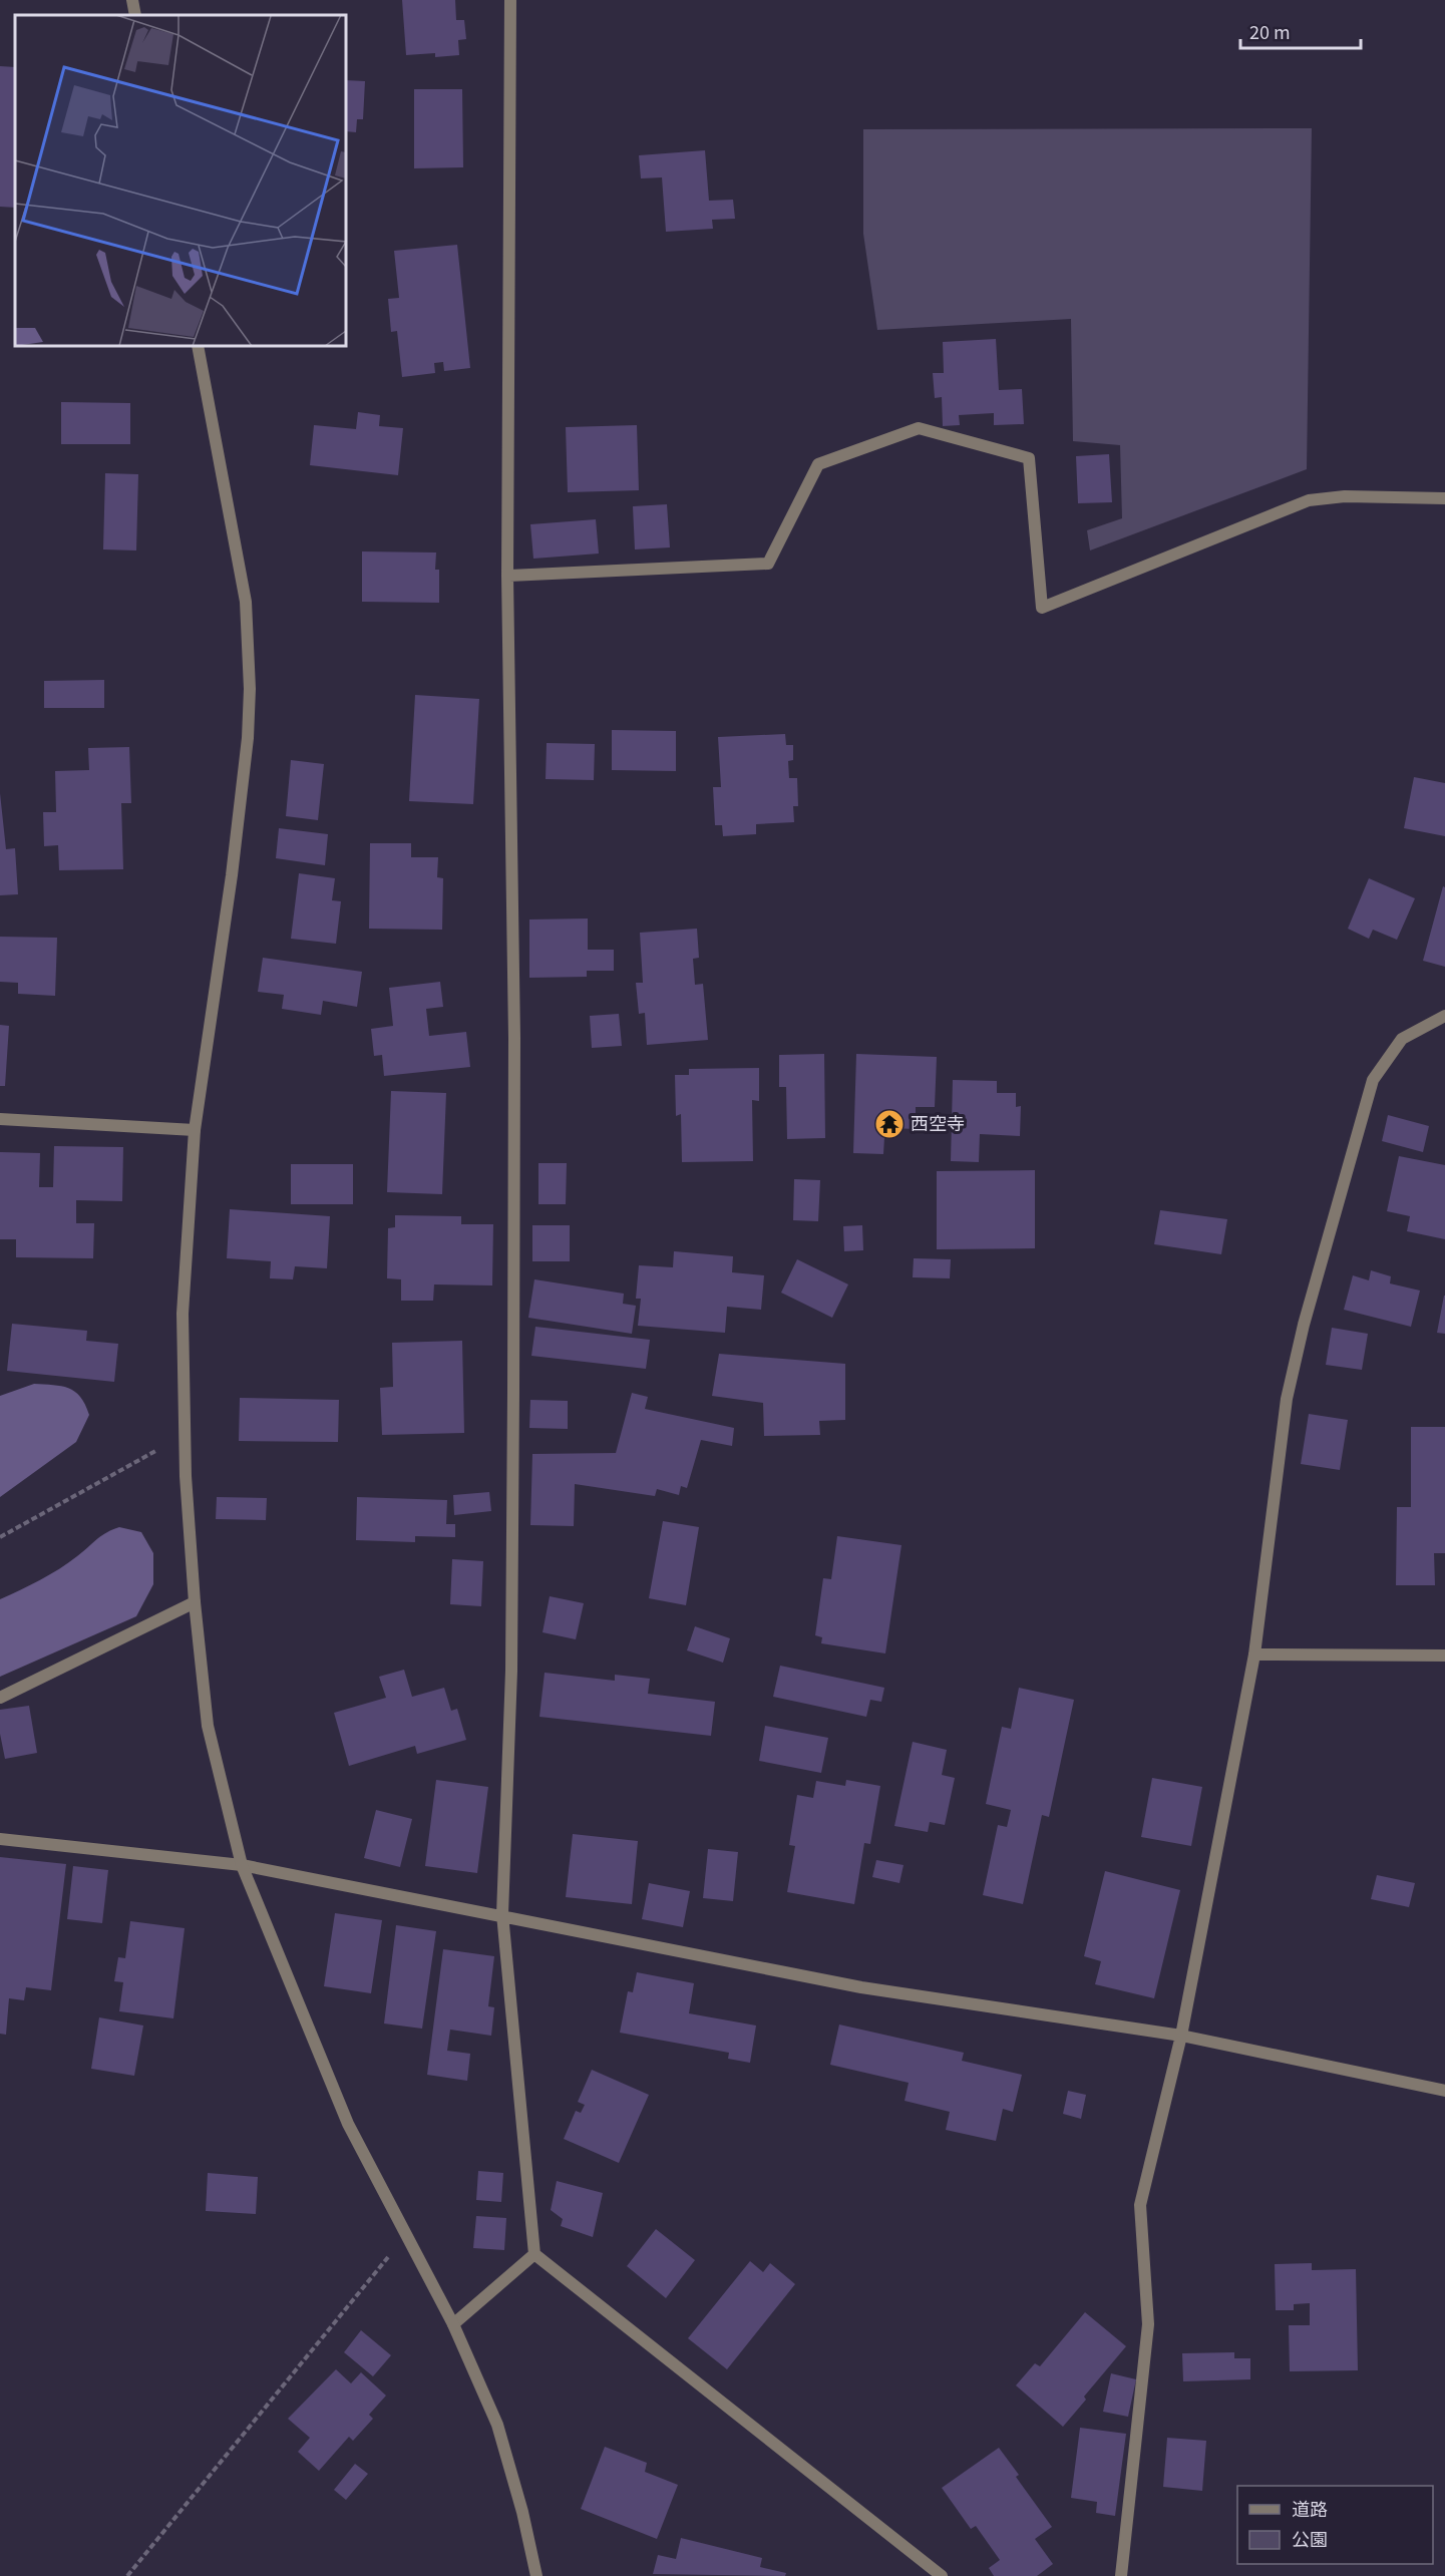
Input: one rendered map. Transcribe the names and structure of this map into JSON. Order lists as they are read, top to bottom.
{
  "places": {
    "temple": ["西空寺"]
  },
  "legend": ["道路", "公園"],
  "scale_bar": "20 m"
}
